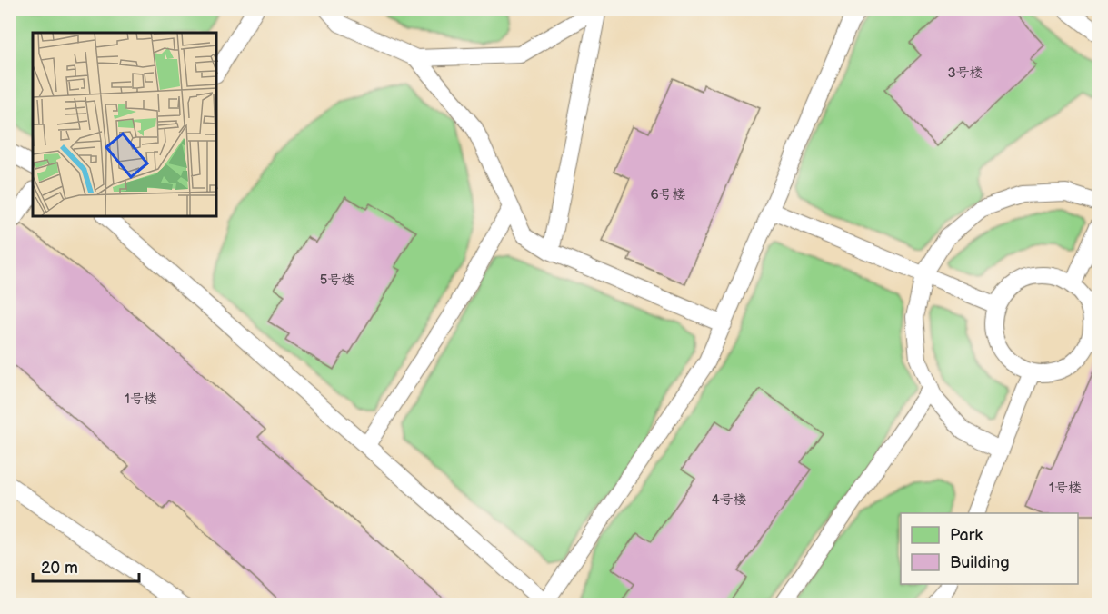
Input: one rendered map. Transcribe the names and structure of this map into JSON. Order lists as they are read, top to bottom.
{
  "house_numbers": [
    "3号楼",
    "6号楼",
    "5号楼",
    "1号楼",
    "1号楼",
    "4号楼"
  ],
  "legend": ["Park", "Building"],
  "scale_bar": "20 m"
}
